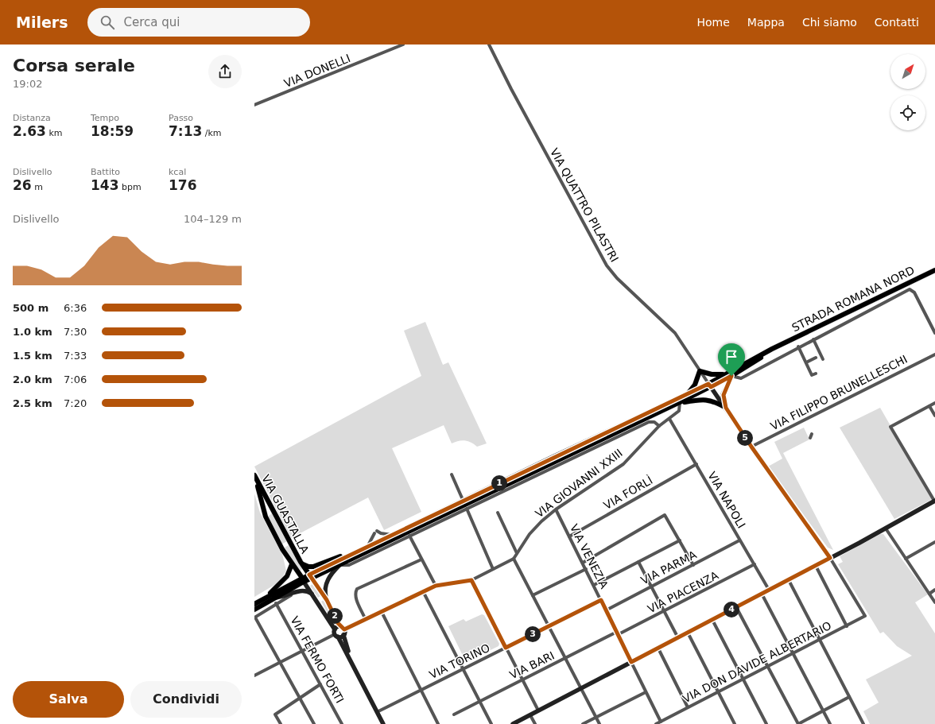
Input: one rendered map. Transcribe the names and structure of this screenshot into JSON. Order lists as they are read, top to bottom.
{
  "streets": {
    "main road": ["STRADA ROMANA NORD", "VIA GUASTALLA"],
    "street": [
      "VIA DONELLI",
      "VIA QUATTRO PILASTRI",
      "VIA FILIPPO BRUNELLESCHI",
      "VIA GIOVANNI XXIII",
      "VIA FORLÌ",
      "VIA NAPOLI",
      "VIA VENEZIA",
      "VIA PARMA",
      "VIA PIACENZA",
      "VIA FERMO FORTI",
      "VIA TORINO",
      "VIA DON DAVIDE ALBERTARIO",
      "VIA BARI"
    ]
  },
  "crossings": [
    ["VIA QUATTRO PILASTRI", "STRADA ROMANA NORD"],
    ["VIA GIOVANNI XXIII", "VIA NAPOLI"],
    ["VIA GIOVANNI XXIII", "VIA VENEZIA"],
    ["VIA FORLÌ", "VIA NAPOLI"],
    ["VIA FORLÌ", "VIA VENEZIA"],
    ["VIA NAPOLI", "VIA PARMA"],
    ["VIA NAPOLI", "VIA PIACENZA"],
    ["VIA VENEZIA", "VIA PARMA"],
    ["VIA VENEZIA", "VIA PIACENZA"],
    ["VIA VENEZIA", "VIA TORINO"],
    ["VIA VENEZIA", "VIA DON DAVIDE ALBERTARIO"],
    ["VIA VENEZIA", "VIA BARI"],
    ["VIA PIACENZA", "VIA BARI"]
  ],
  "north": "top right",
  "page": {
    "header": "Milers",
    "search": "Cerca qui",
    "nav": [
      "Home",
      "Mappa",
      "Chi siamo",
      "Contatti"
    ],
    "heading": ["Corsa serale", "19:02"],
    "stats": [
      ["Distanza", "2.63 km"],
      ["Tempo", "18:59"],
      ["Passo", "7:13 /km"],
      ["Dislivello", "26 m"],
      ["Battito", "143 bpm"],
      ["kcal", "176"]
    ],
    "chart": ["Dislivello", "104–129 m"],
    "list": [
      {
        "name": "500 m",
        "note": "6:36"
      },
      {
        "name": "1.0 km",
        "note": "7:30"
      },
      {
        "name": "1.5 km",
        "note": "7:33"
      },
      {
        "name": "2.0 km",
        "note": "7:06"
      },
      {
        "name": "2.5 km",
        "note": "7:20"
      }
    ],
    "pins": [
      "5",
      "1",
      "4",
      "2",
      "3"
    ],
    "buttons": ["Salva", "Condividi"]
  }
}
